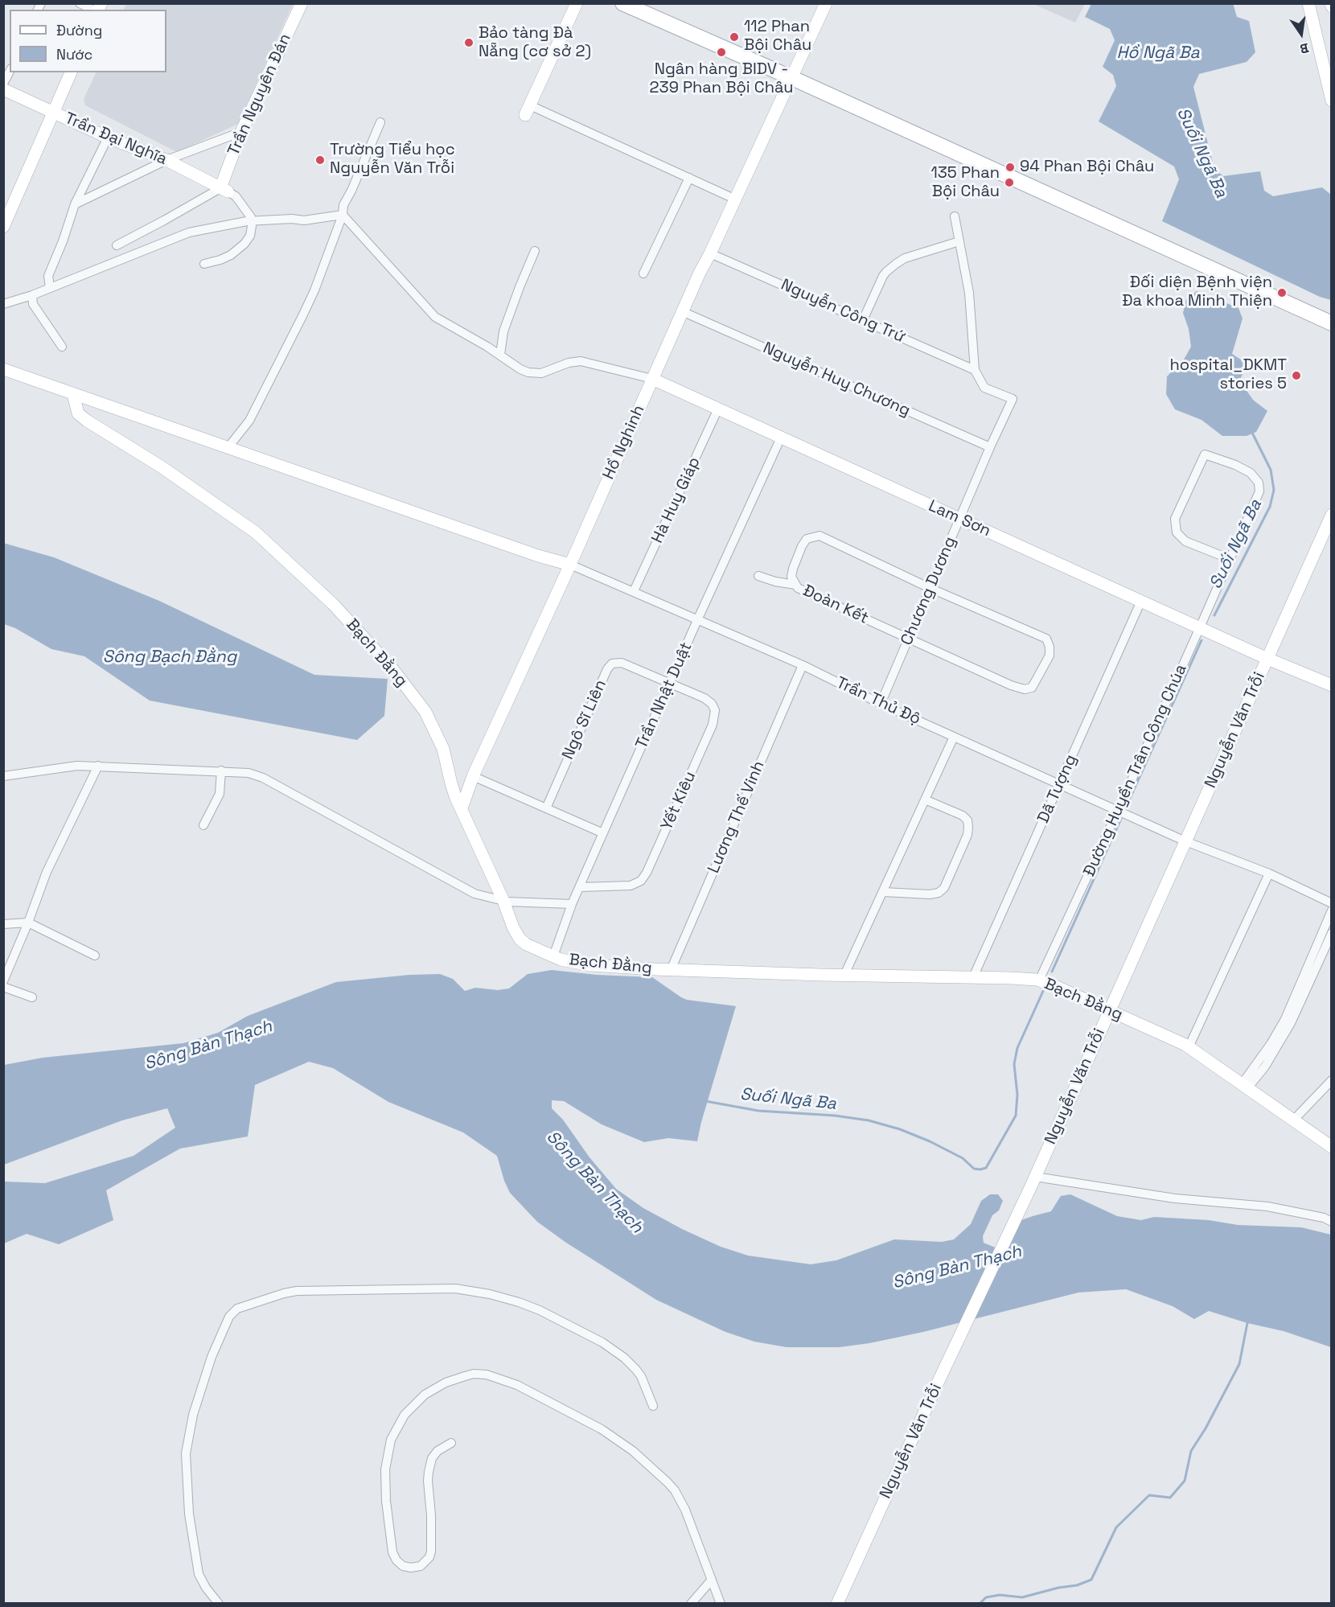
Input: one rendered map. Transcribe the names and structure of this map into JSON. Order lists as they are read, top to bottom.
{
  "streets": {
    "street": [
      "Trần Nguyên Đán",
      "Trần Đại Nghĩa",
      "Nguyễn Công Trứ",
      "Nguyễn Huy Chương",
      "Hồ Nghinh",
      "Hà Huy Giáp",
      "Lam Sơn",
      "Chương Dương",
      "Đoàn Kết",
      "Bạch Đằng",
      "Trần Nhật Duật",
      "Trần Thủ Độ",
      "Ngô Sĩ Liên",
      "Nguyễn Văn Trỗi",
      "Đường Huyền Trân Công Chúa",
      "Dã Tượng",
      "Yết Kiêu",
      "Lương Thế Vinh"
    ]
  },
  "crossings": [
    ["Trần Nguyên Đán", "Trần Đại Nghĩa"],
    ["Nguyễn Công Trứ", "Hồ Nghinh"],
    ["Nguyễn Công Trứ", "Chương Dương"],
    ["Nguyễn Huy Chương", "Hồ Nghinh"],
    ["Nguyễn Huy Chương", "Chương Dương"],
    ["Hồ Nghinh", "Lam Sơn"],
    ["Hồ Nghinh", "Bạch Đằng"],
    ["Hồ Nghinh", "Trần Thủ Độ"],
    ["Hà Huy Giáp", "Lam Sơn"],
    ["Hà Huy Giáp", "Trần Thủ Độ"],
    ["Lam Sơn", "Chương Dương"],
    ["Lam Sơn", "Trần Nhật Duật"],
    ["Lam Sơn", "Nguyễn Văn Trỗi"],
    ["Lam Sơn", "Đường Huyền Trân Công Chúa"],
    ["Lam Sơn", "Dã Tượng"],
    ["Chương Dương", "Đoàn Kết"],
    ["Chương Dương", "Trần Thủ Độ"],
    ["Bạch Đằng", "Trần Nhật Duật"],
    ["Bạch Đằng", "Nguyễn Văn Trỗi"],
    ["Bạch Đằng", "Đường Huyền Trân Công Chúa"],
    ["Bạch Đằng", "Dã Tượng"],
    ["Bạch Đằng", "Lương Thế Vinh"],
    ["Trần Nhật Duật", "Trần Thủ Độ"],
    ["Trần Nhật Duật", "Ngô Sĩ Liên"],
    ["Trần Nhật Duật", "Yết Kiêu"],
    ["Trần Thủ Độ", "Nguyễn Văn Trỗi"],
    ["Trần Thủ Độ", "Đường Huyền Trân Công Chúa"],
    ["Trần Thủ Độ", "Dã Tượng"],
    ["Trần Thủ Độ", "Lương Thế Vinh"],
    ["Ngô Sĩ Liên", "Yết Kiêu"]
  ],
  "water": [
    "Hồ Ngã Ba",
    "Suối Ngã Ba",
    "Sông Bạch Đằng",
    "Sông Bàn Thạch"
  ],
  "places": [
    "112 Phan Bội Châu",
    "Bảo tàng Đà Nẵng (cơ sở 2)",
    "Ngân hàng BIDV - 239 Phan Bội Châu",
    "Trường Tiểu học Nguyễn Văn Trỗi",
    "94 Phan Bội Châu",
    "135 Phan Bội Châu",
    "Đối diện Bệnh viện Đa khoa Minh Thiện",
    "hospital_DKMT stories 5"
  ],
  "legend": ["Đường", "Nước"],
  "north": "bottom"
}
